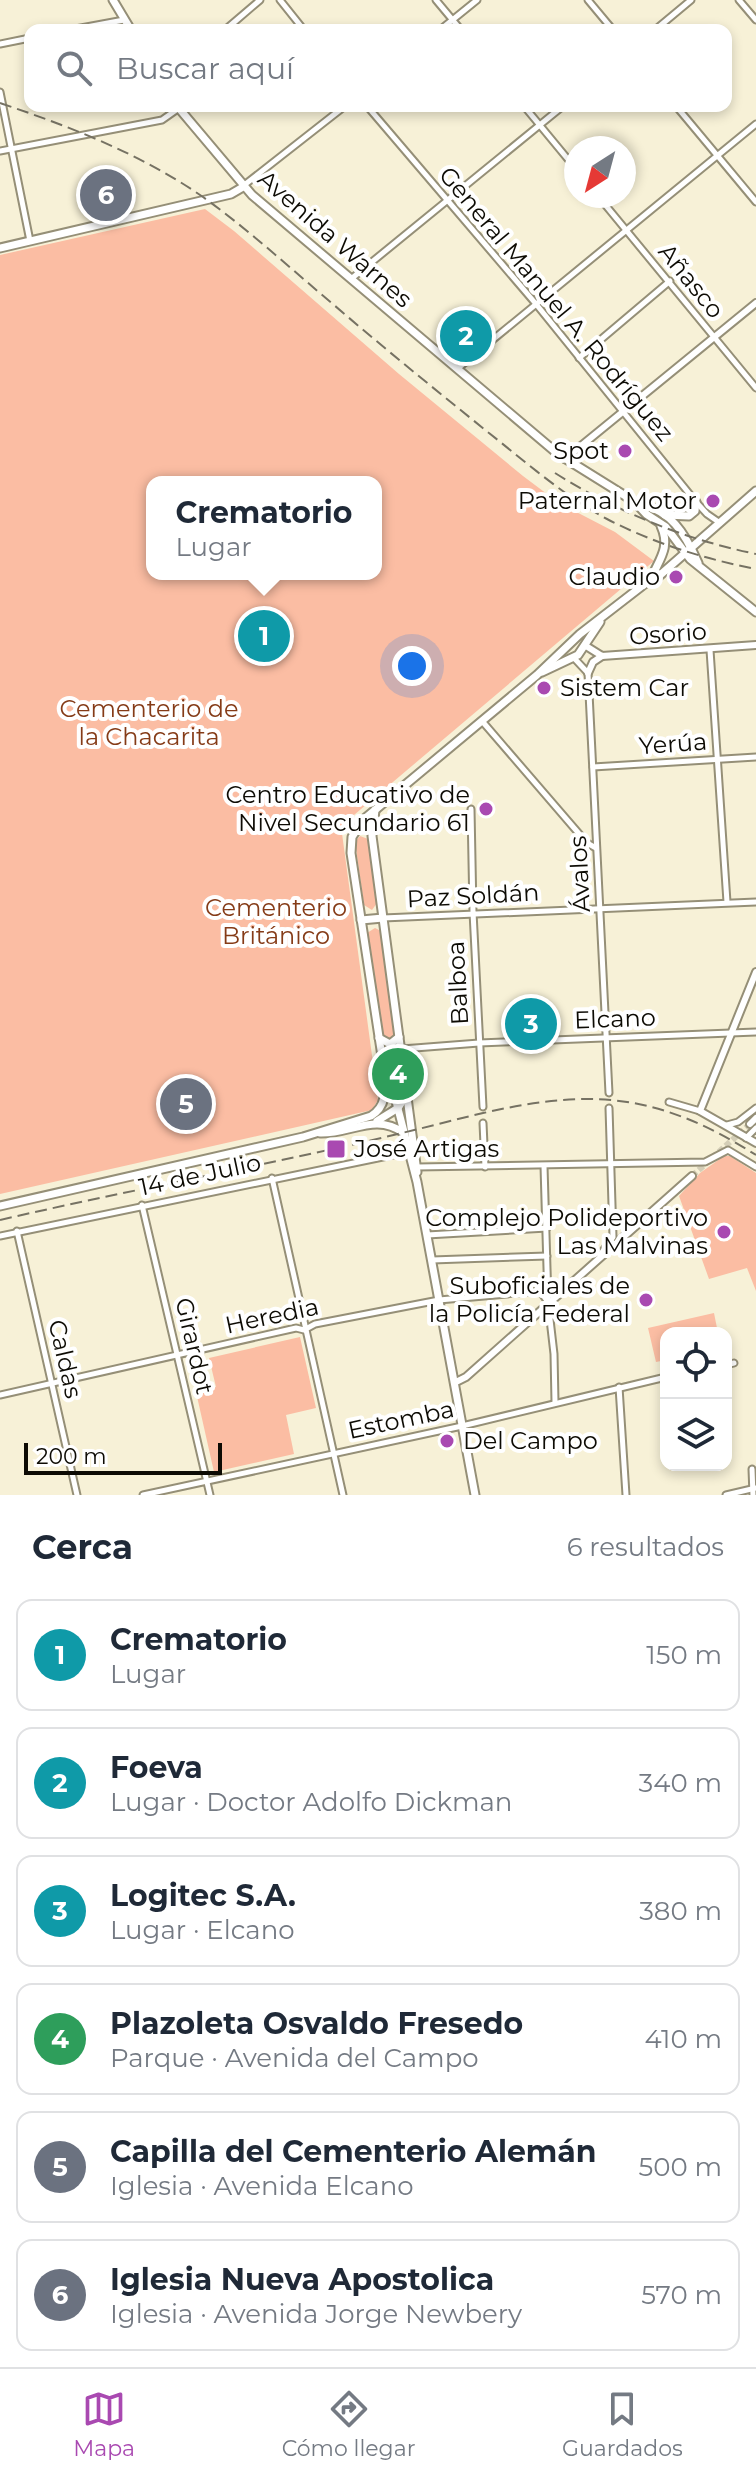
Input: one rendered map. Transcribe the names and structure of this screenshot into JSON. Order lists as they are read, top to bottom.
{
  "streets": {
    "main road": ["Avenida Warnes"],
    "street": [
      "Añasco",
      "General Manuel A. Rodríguez",
      "Osorio",
      "Yerúa",
      "Ávalos",
      "Paz Soldán",
      "Balboa",
      "Elcano",
      "14 de Julio",
      "Heredia",
      "Girardot",
      "Caldas",
      "Estomba"
    ]
  },
  "crossings": [
    ["Yerúa", "Ávalos"],
    ["Ávalos", "Paz Soldán"],
    ["Ávalos", "Elcano"],
    ["Paz Soldán", "Balboa"],
    ["Balboa", "Elcano"],
    ["14 de Julio", "Girardot"],
    ["14 de Julio", "Caldas"],
    ["Heredia", "Girardot"],
    ["Heredia", "Caldas"],
    ["Girardot", "Estomba"]
  ],
  "parks": ["Cementerio de la Chacarita", "Cementerio Británico"],
  "places": {
    "other": [
      "Spot",
      "Paternal Motor",
      "Claudio",
      "Sistem Car",
      "Centro Educativo de Nivel Secundario 61",
      "Complejo Polideportivo Las Malvinas",
      "Suboficiales de la Policía Federal",
      "Del Campo"
    ],
    "transit": ["José Artigas"]
  },
  "scale_bar": "200 m",
  "north": "bottom left",
  "page": {
    "search": "Buscar aquí",
    "pins": [
      "6",
      "2",
      "1",
      "3",
      "4",
      "5"
    ],
    "popup": ["Crematorio", "Lugar"],
    "scale": "200 m",
    "heading": ["Cerca", "6 resultados"],
    "list": [
      {
        "mark": "1",
        "name": "Crematorio",
        "note": "Lugar",
        "value": "150 m"
      },
      {
        "mark": "2",
        "name": "Foeva",
        "note": "Lugar · Doctor Adolfo Dickman",
        "value": "340 m"
      },
      {
        "mark": "3",
        "name": "Logitec S.A.",
        "note": "Lugar · Elcano",
        "value": "380 m"
      },
      {
        "mark": "4",
        "name": "Plazoleta Osvaldo Fresedo",
        "note": "Parque · Avenida del Campo",
        "value": "410 m"
      },
      {
        "mark": "5",
        "name": "Capilla del Cementerio Alemán",
        "note": "Iglesia · Avenida Elcano",
        "value": "500 m"
      },
      {
        "mark": "6",
        "name": "Iglesia Nueva Apostolica",
        "note": "Iglesia · Avenida Jorge Newbery",
        "value": "570 m"
      }
    ],
    "nav": ["Mapa", "Cómo llegar", "Guardados"]
  }
}
